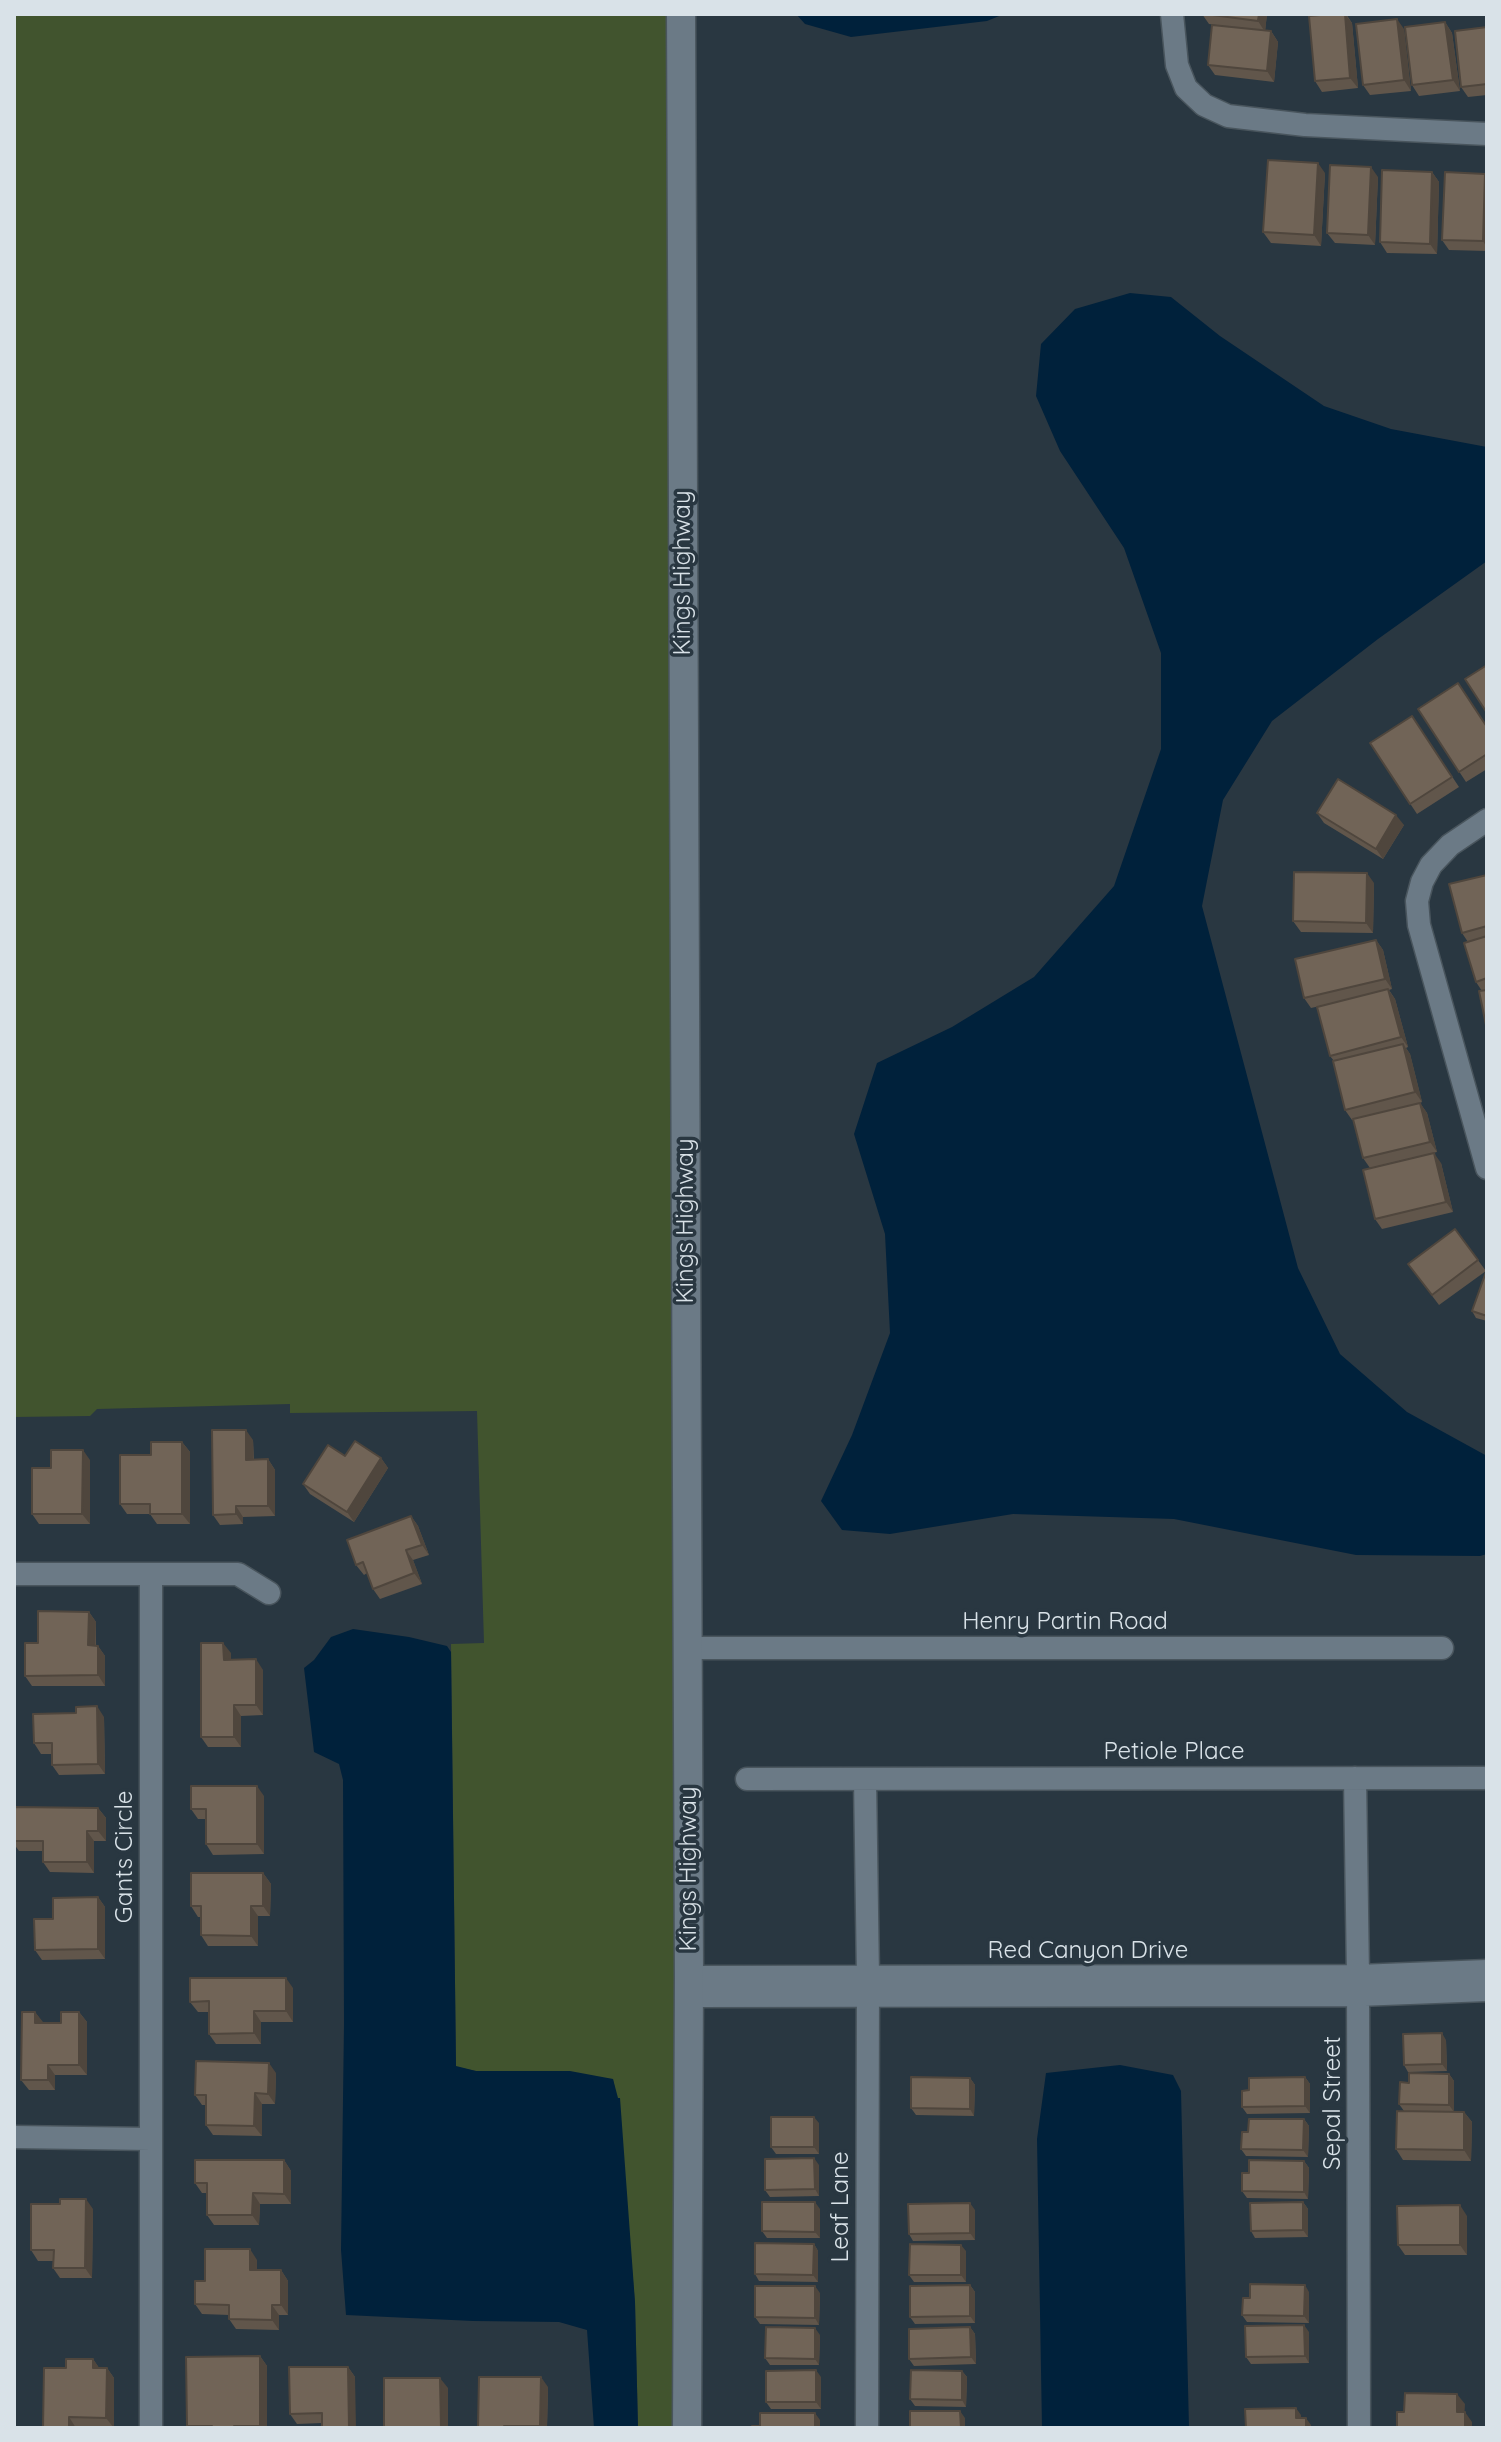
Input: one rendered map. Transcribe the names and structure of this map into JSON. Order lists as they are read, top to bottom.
{
  "streets": {
    "street": [
      "Kings Highway",
      "Henry Partin Road",
      "Petiole Place",
      "Gants Circle",
      "Red Canyon Drive",
      "Sepal Street",
      "Leaf Lane"
    ]
  },
  "crossings": [
    ["Kings Highway", "Henry Partin Road"],
    ["Kings Highway", "Red Canyon Drive"],
    ["Petiole Place", "Sepal Street"],
    ["Red Canyon Drive", "Sepal Street"],
    ["Red Canyon Drive", "Leaf Lane"]
  ]
}
